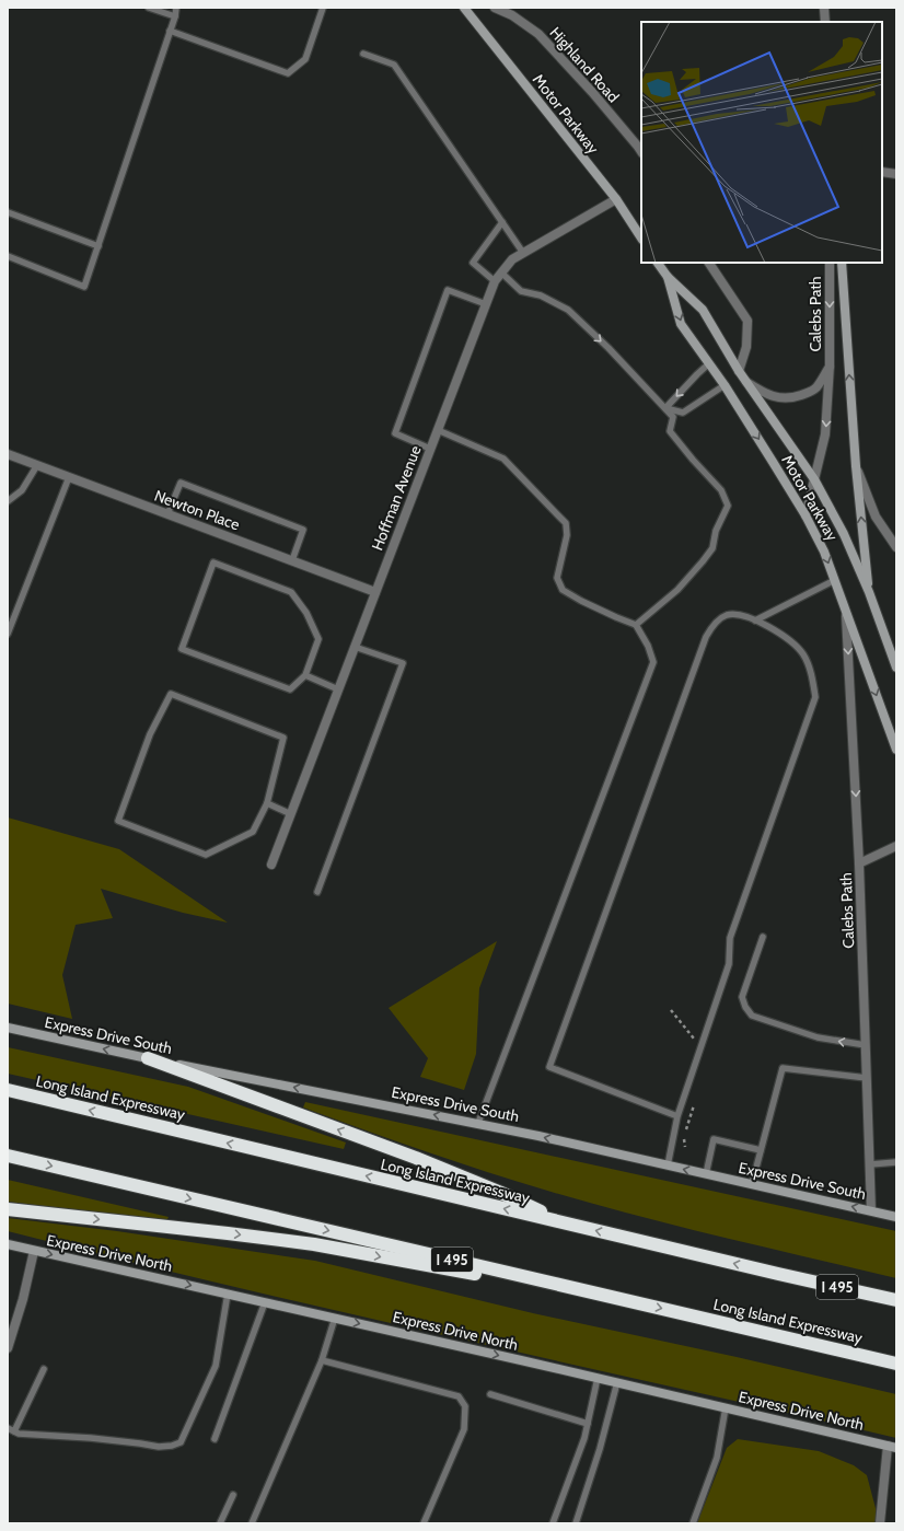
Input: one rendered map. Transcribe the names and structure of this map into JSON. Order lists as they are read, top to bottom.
{
  "streets": {
    "highway": ["Long Island Expressway", "I 495"],
    "main road": ["Motor Parkway", "Express Drive South", "Express Drive North"],
    "street": [
      "Highland Road",
      "Calebs Path",
      "Hoffman Avenue",
      "Newton Place"
    ]
  },
  "crossings": [
    ["Motor Parkway", "Calebs Path"],
    ["Motor Parkway", "Hoffman Avenue"],
    ["Calebs Path", "Express Drive South"],
    ["Hoffman Avenue", "Newton Place"]
  ],
  "one_way": ["Calebs Path", "Express Drive South", "Express Drive North"]
}
